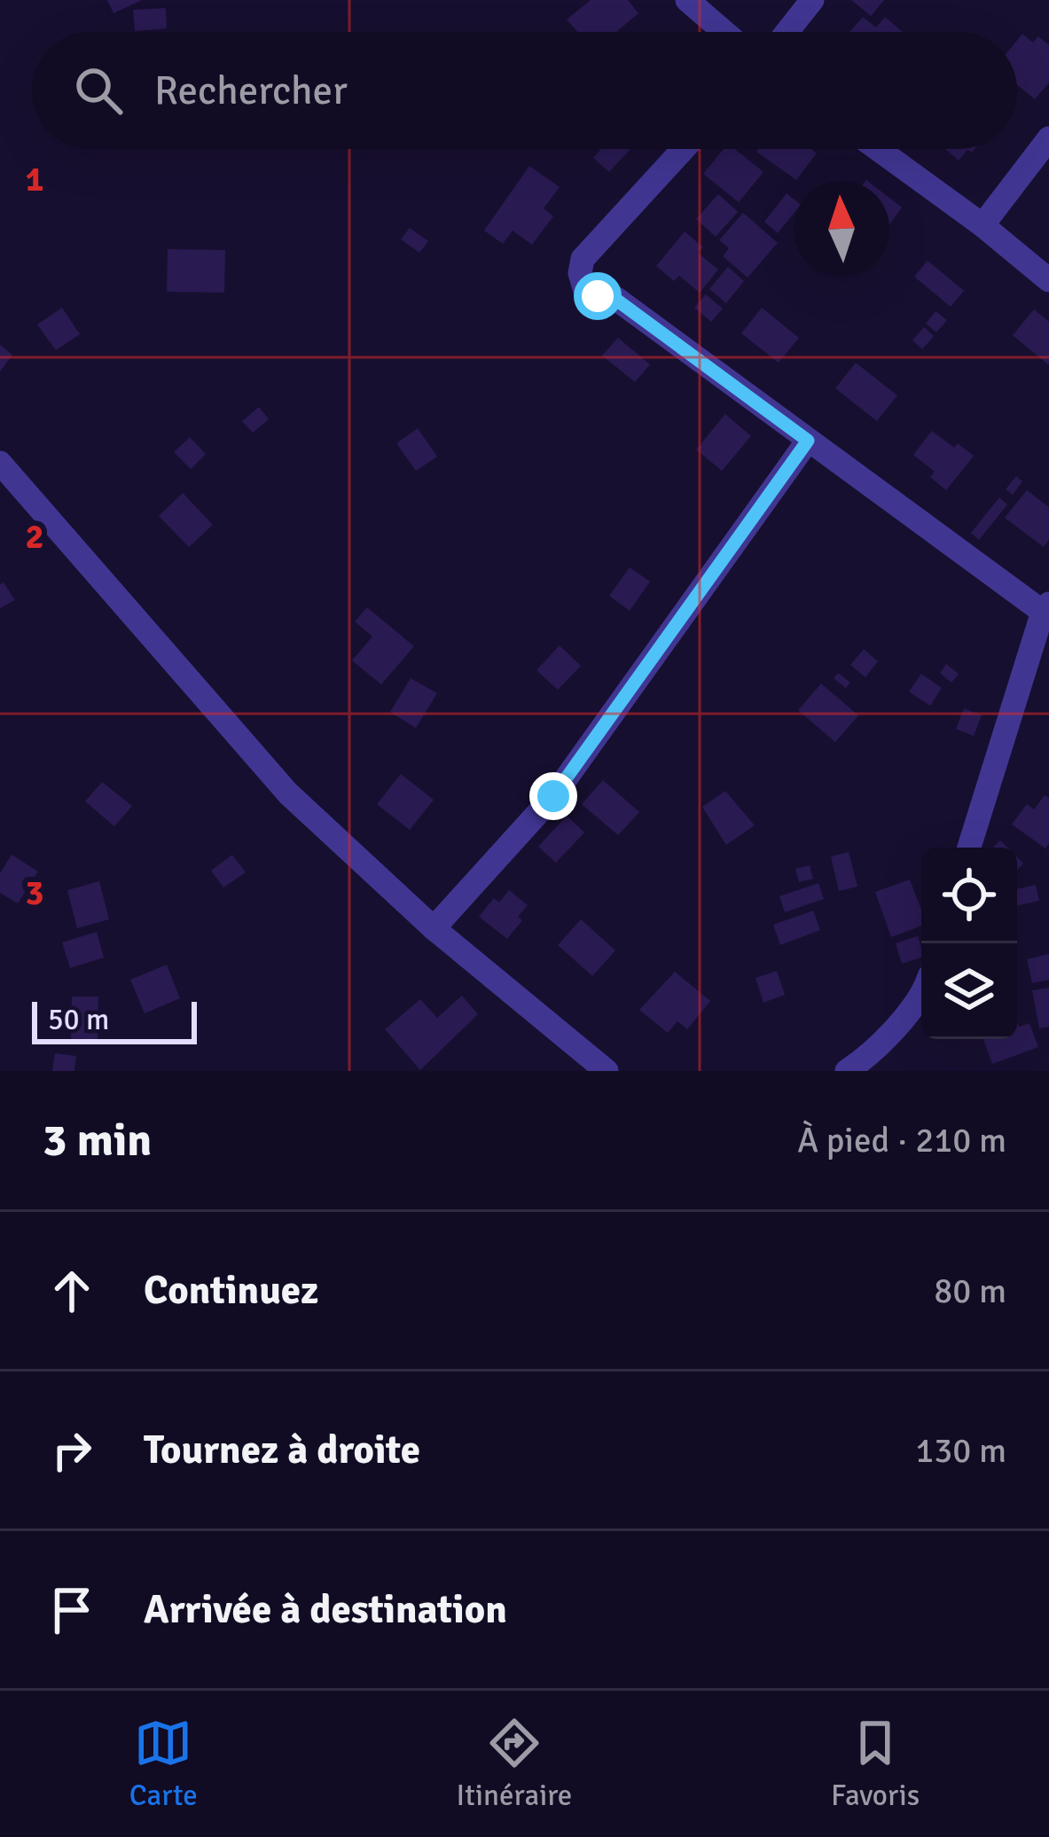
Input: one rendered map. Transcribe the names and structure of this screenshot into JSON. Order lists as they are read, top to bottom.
{
  "scale_bar": "50 m",
  "north": "top",
  "page": {
    "search": "Rechercher",
    "scale": "50 m",
    "heading": ["3 min", "À pied · 210 m"],
    "list": [
      ["Continuez", "80 m"],
      ["Tournez à droite", "130 m"],
      "Arrivée à destination"
    ],
    "nav": ["Carte", "Itinéraire", "Favoris"]
  },
  "grid": {
    "rows": ["1", "2", "3"]
  }
}
